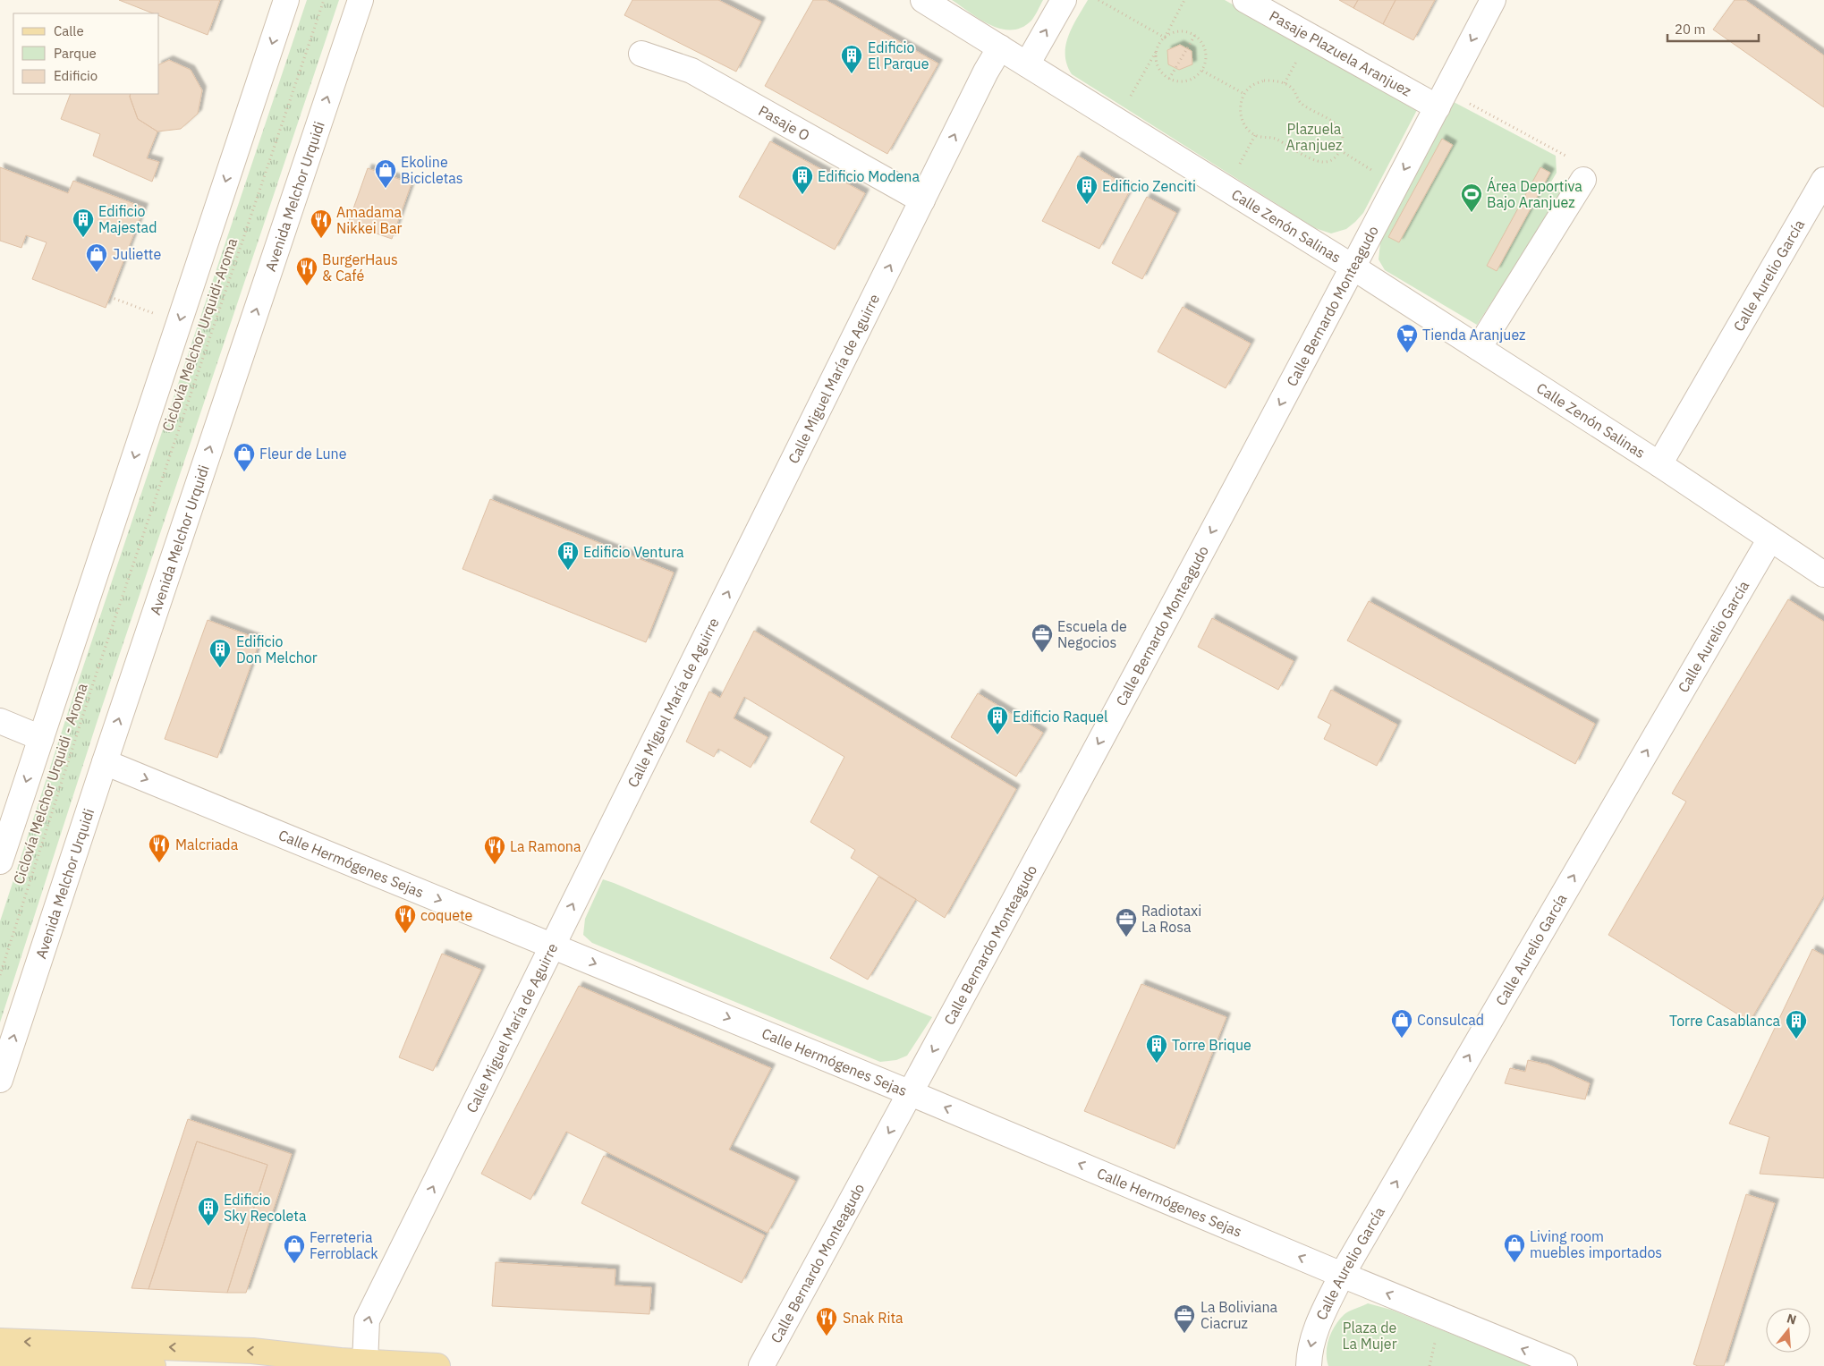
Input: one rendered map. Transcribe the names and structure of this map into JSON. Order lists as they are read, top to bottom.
{
  "streets": {
    "street": [
      "Pasaje Plazuela Aranjuez",
      "Pasaje O",
      "Avenida Melchor Urquidi",
      "Calle Zenón Salinas",
      "Calle Aurelio García",
      "Calle Bernardo Monteagudo",
      "Calle Miguel María de Aguirre",
      "Calle Hermógenes Sejas"
    ],
    "path": ["Ciclovía Melchor Urquidi-Aroma", "Ciclovía Melchor Urquidi - Aroma"]
  },
  "crossings": [
    ["Pasaje Plazuela Aranjuez", "Calle Bernardo Monteagudo"],
    ["Pasaje O", "Calle Miguel María de Aguirre"],
    ["Avenida Melchor Urquidi", "Calle Hermógenes Sejas"],
    ["Calle Zenón Salinas", "Calle Aurelio García"],
    ["Calle Zenón Salinas", "Calle Bernardo Monteagudo"],
    ["Calle Zenón Salinas", "Calle Miguel María de Aguirre"],
    ["Calle Aurelio García", "Calle Hermógenes Sejas"],
    ["Calle Bernardo Monteagudo", "Calle Hermógenes Sejas"],
    ["Ciclovía Melchor Urquidi-Aroma", "Ciclovía Melchor Urquidi - Aroma"],
    ["Calle Miguel María de Aguirre", "Calle Hermógenes Sejas"]
  ],
  "one_way": ["Calle Bernardo Monteagudo", "Calle Miguel María de Aguirre"],
  "parks": ["Plazuela Aranjuez", "Plaza de La Mujer"],
  "places": {
    "building": [
      "Edificio El Parque",
      "Edificio Modena",
      "Edificio Zenciti",
      "Edificio Majestad",
      "Edificio Ventura",
      "Edificio Don Melchor",
      "Edificio Raquel",
      "Torre Casablanca",
      "Torre Brique",
      "Edificio Sky Recoleta"
    ],
    "shop": [
      "Ekoline Bicicletas",
      "Juliette",
      "Fleur de Lune",
      "Consulcad",
      "Living room muebles importados",
      "Ferreteria Ferroblack"
    ],
    "sports": ["Área Deportiva Bajo Aranjuez"],
    "restaurant": [
      "Amadama Nikkei Bar",
      "BurgerHaus & Café",
      "Malcriada",
      "La Ramona",
      "coquete",
      "Snak Rita"
    ],
    "supermarket": ["Tienda Aranjuez"],
    "office": ["Escuela de Negocios", "Radiotaxi La Rosa", "La Boliviana Ciacruz"]
  },
  "legend": ["Calle", "Parque", "Edificio"],
  "scale_bar": "20 m",
  "north": "top"
}
